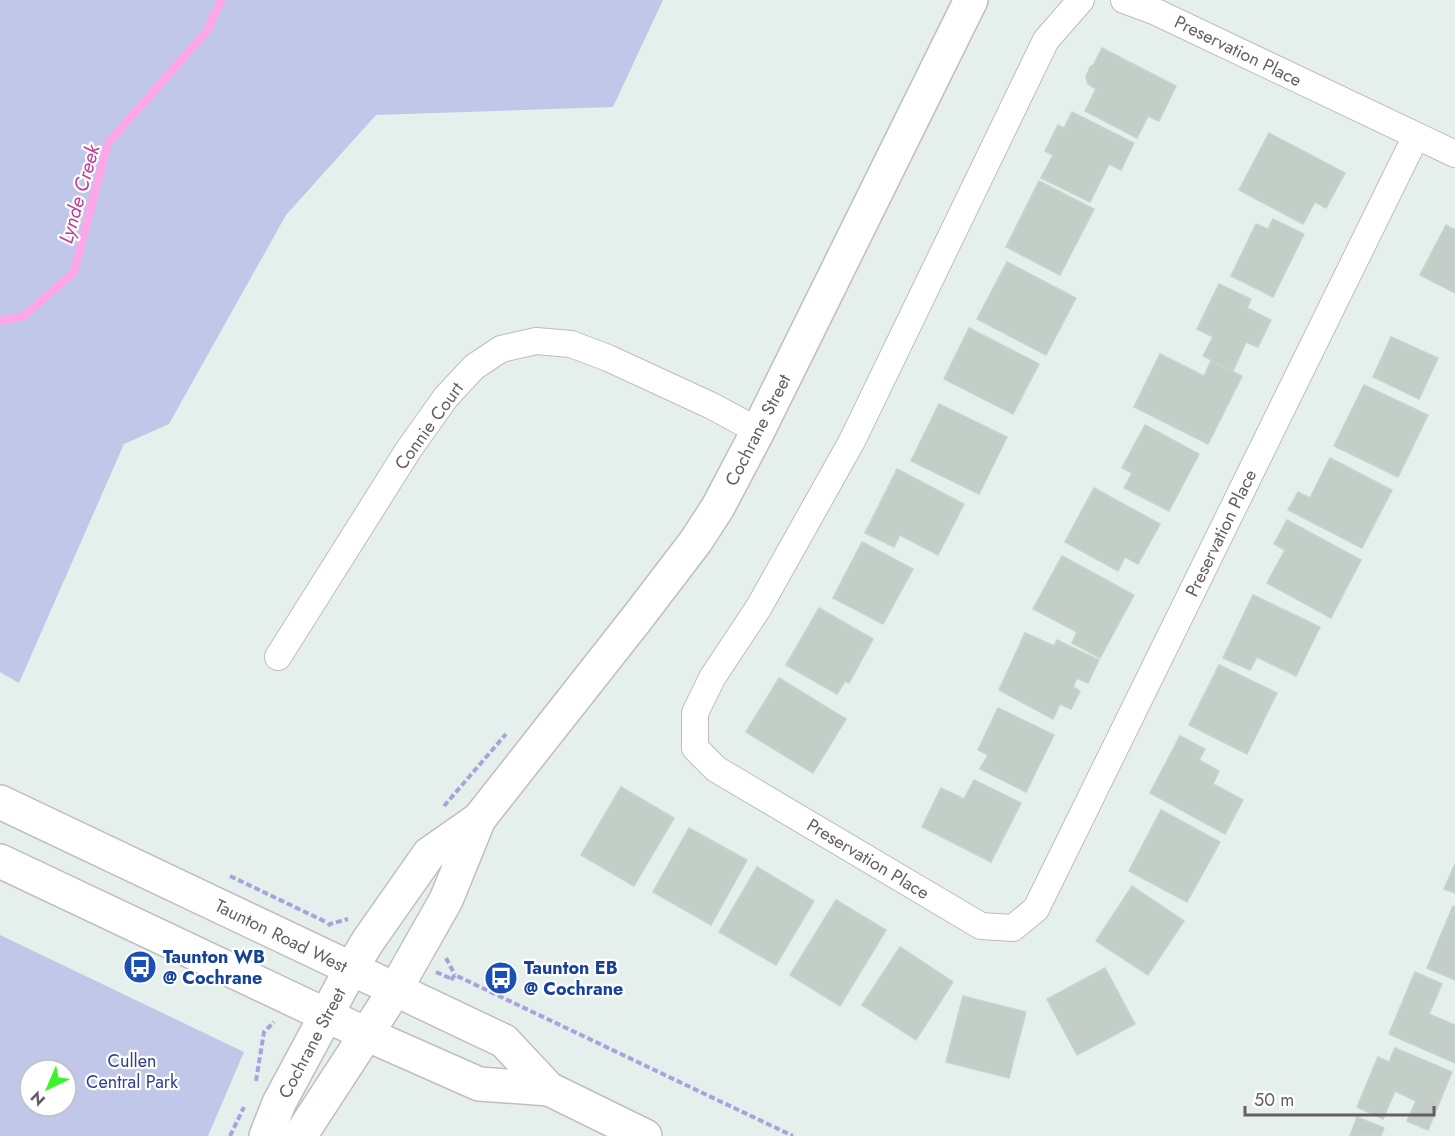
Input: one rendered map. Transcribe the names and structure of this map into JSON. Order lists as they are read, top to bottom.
{
  "streets": {
    "street": [
      "Preservation Place",
      "Connie Court",
      "Cochrane Street",
      "Taunton Road West"
    ]
  },
  "crossings": [
    ["Connie Court", "Cochrane Street"],
    ["Cochrane Street", "Taunton Road West"]
  ],
  "water": ["Lynde Creek"],
  "parks": ["Cullen Central Park"],
  "places": {
    "bus stop": ["Taunton WB @ Cochrane", "Taunton EB @ Cochrane"]
  },
  "scale_bar": "50 m",
  "north": "bottom left"
}
